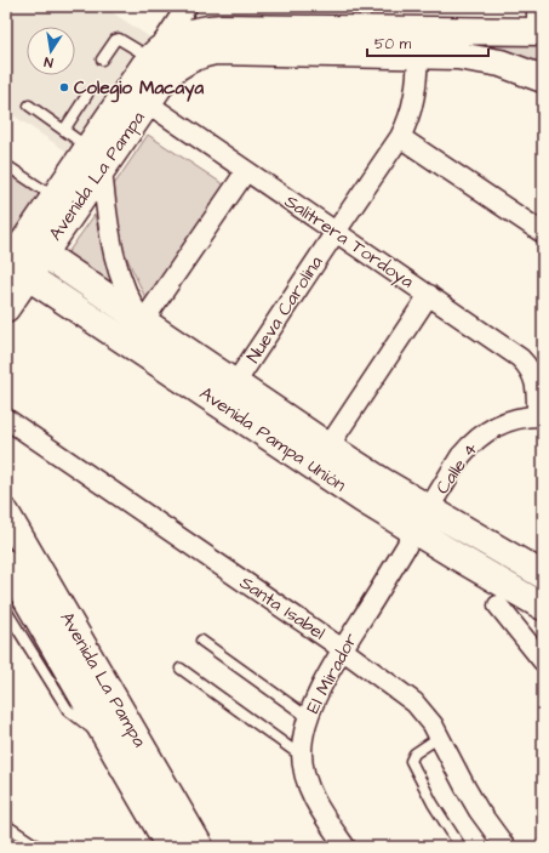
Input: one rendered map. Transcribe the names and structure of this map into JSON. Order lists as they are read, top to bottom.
{
  "streets": {
    "street": [
      "Avenida La Pampa",
      "Salitrera Tordoya",
      "Nueva Carolina",
      "Avenida Pampa Unión",
      "Calle 4",
      "Santa Isabel",
      "El Mirador"
    ]
  },
  "crossings": [
    ["Avenida La Pampa", "Salitrera Tordoya"],
    ["Avenida La Pampa", "Nueva Carolina"],
    ["Avenida La Pampa", "Avenida Pampa Unión"],
    ["Salitrera Tordoya", "Nueva Carolina"],
    ["Salitrera Tordoya", "Calle 4"],
    ["Nueva Carolina", "Avenida Pampa Unión"],
    ["Avenida Pampa Unión", "Calle 4"],
    ["Avenida Pampa Unión", "El Mirador"],
    ["Calle 4", "El Mirador"],
    ["Santa Isabel", "El Mirador"]
  ],
  "places": ["Colegio Macaya"],
  "scale_bar": "50 m",
  "north": "bottom"
}
